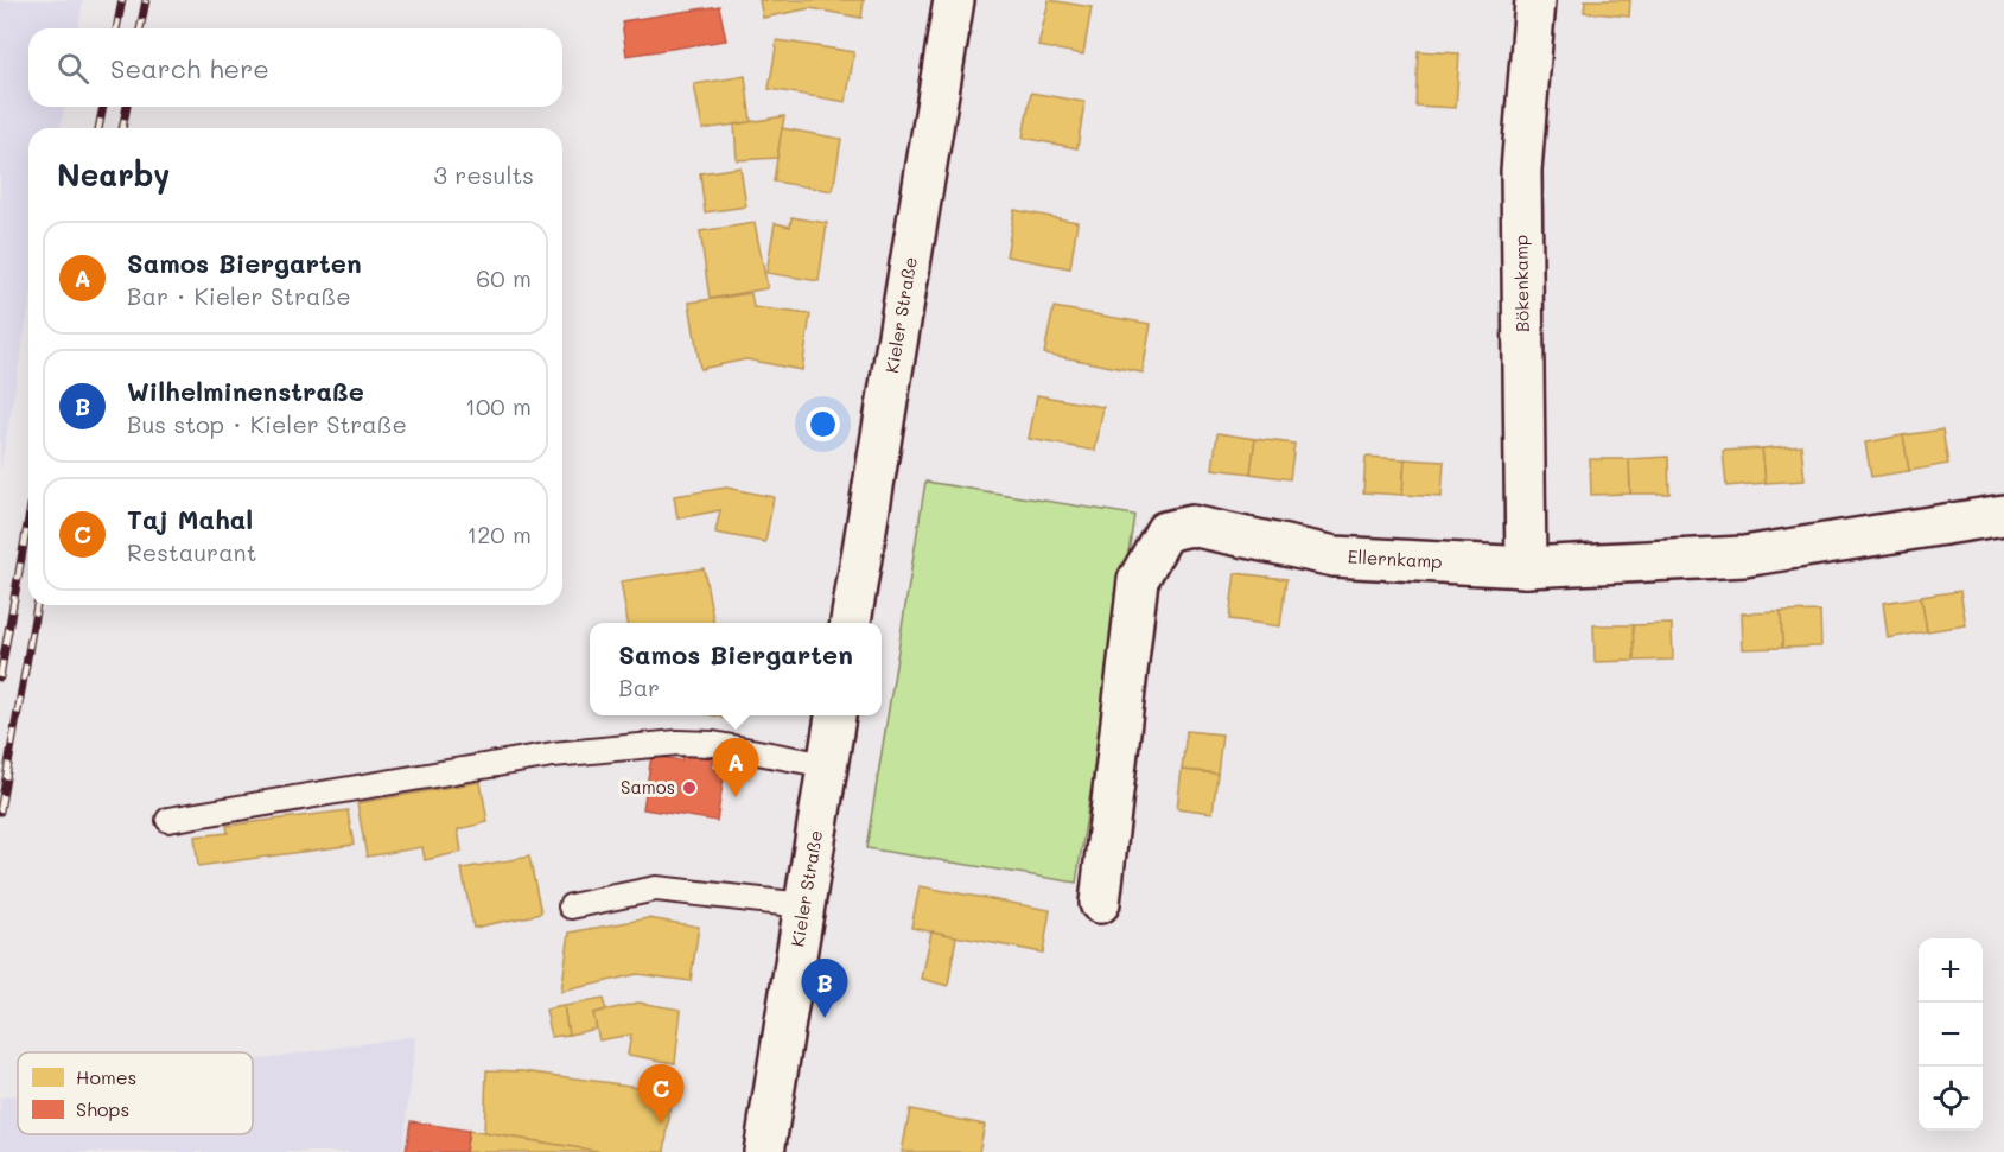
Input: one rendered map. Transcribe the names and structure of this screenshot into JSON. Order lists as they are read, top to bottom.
{
  "streets": {
    "street": ["Bökenkamp", "Kieler Straße", "Ellernkamp"]
  },
  "crossings": [
    ["Bökenkamp", "Ellernkamp"]
  ],
  "places": ["Samos"],
  "legend": ["Homes", "Shops"],
  "page": {
    "search": "Search here",
    "heading": ["Nearby", "3 results"],
    "list": [
      {
        "mark": "A",
        "name": "Samos Biergarten",
        "note": "Bar · Kieler Straße",
        "value": "60 m"
      },
      {
        "mark": "B",
        "name": "Wilhelminenstraße",
        "note": "Bus stop · Kieler Straße",
        "value": "100 m"
      },
      {
        "mark": "C",
        "name": "Taj Mahal",
        "note": "Restaurant",
        "value": "120 m"
      }
    ],
    "popup": ["Samos Biergarten", "Bar"],
    "pins": ["A", "B", "C"],
    "map_buttons": ["+", "−"]
  }
}
